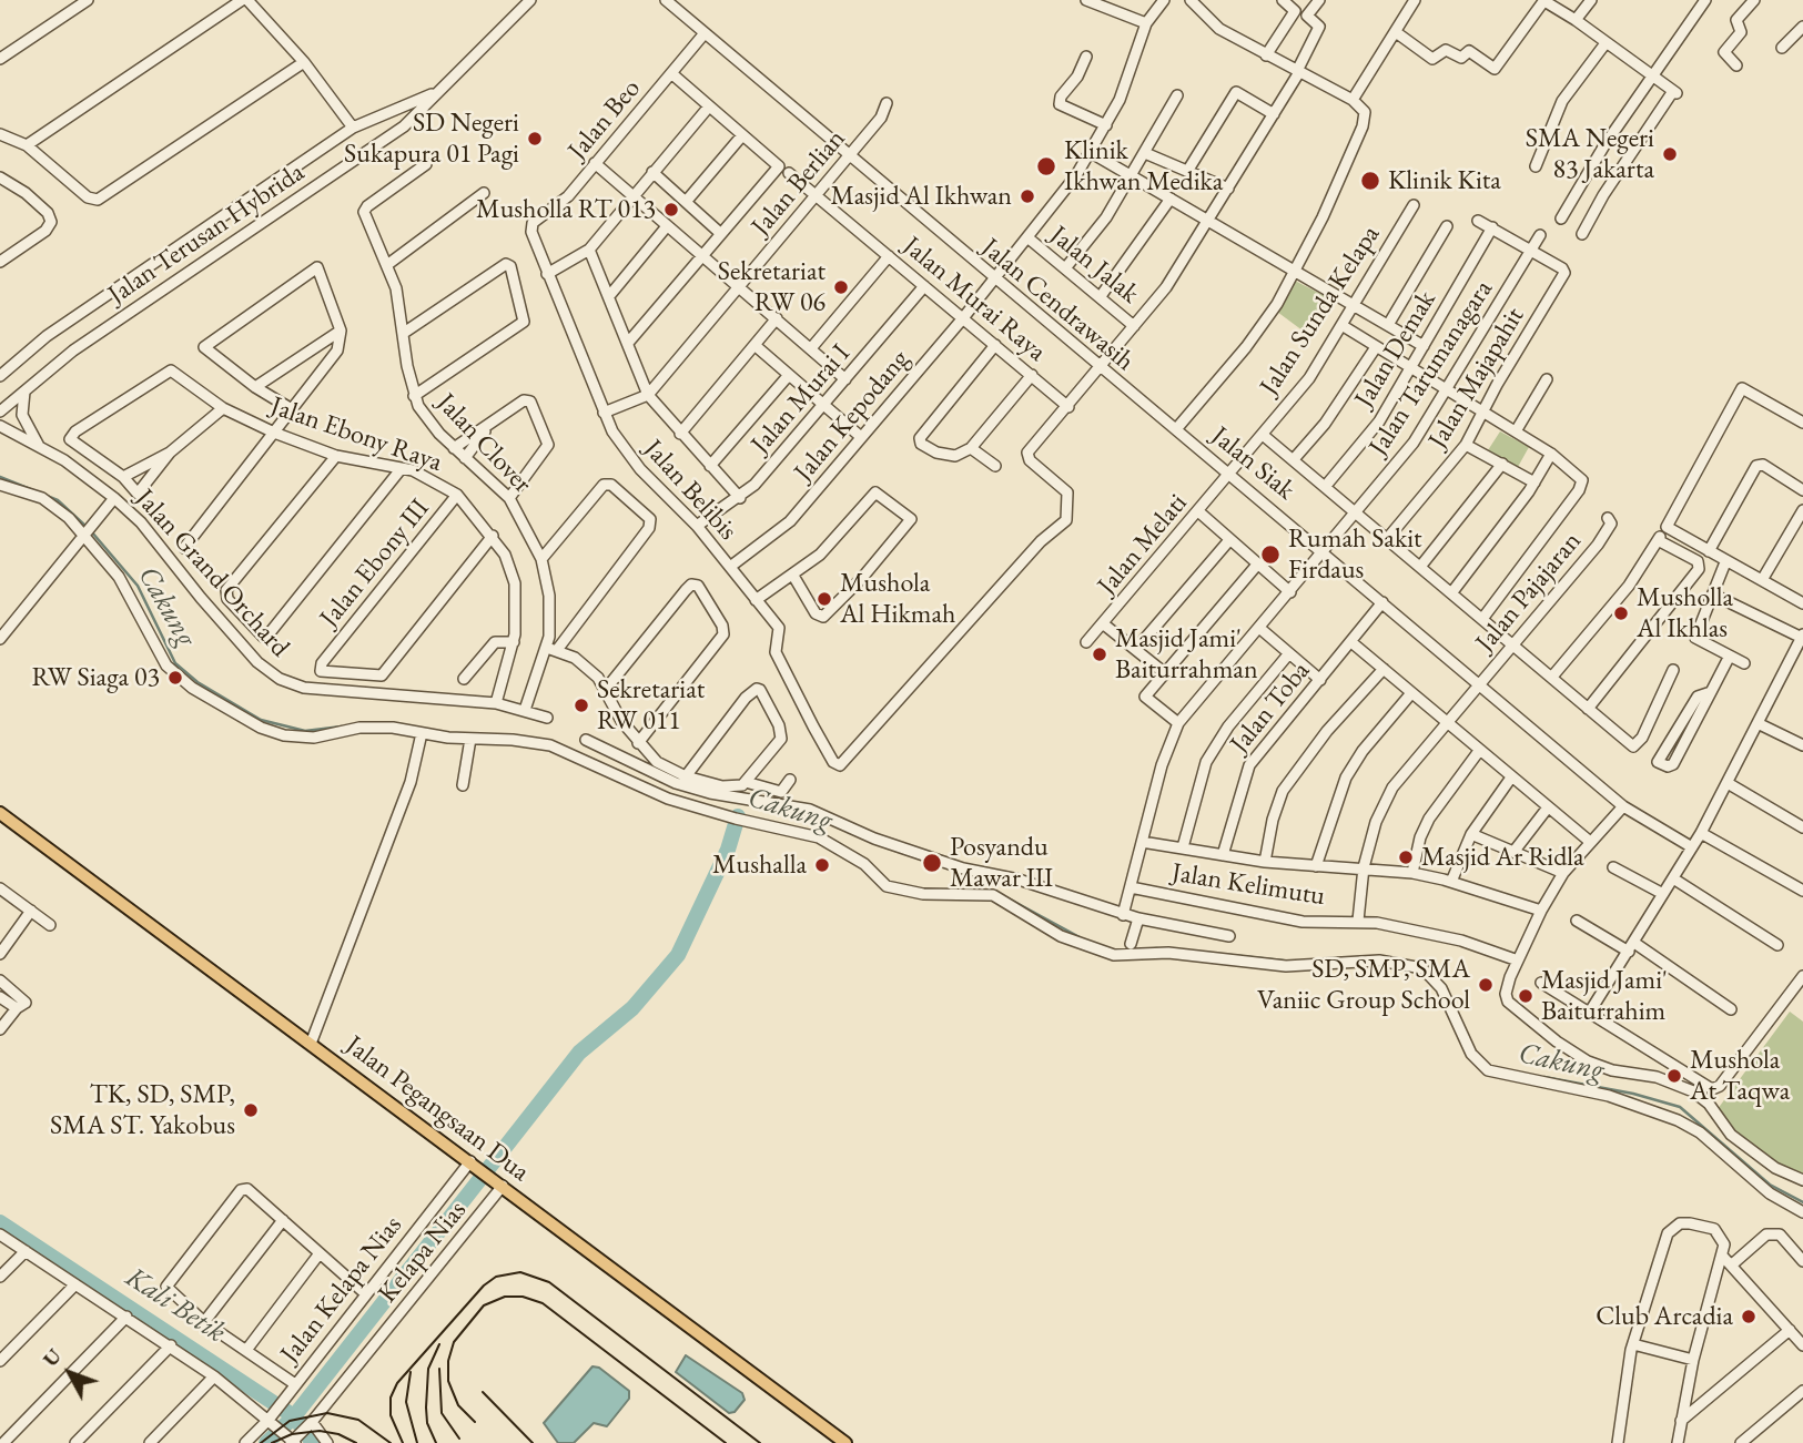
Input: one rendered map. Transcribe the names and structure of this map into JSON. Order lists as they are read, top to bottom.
{
  "streets": {
    "main road": ["Jalan Pegangsaan Dua"],
    "street": [
      "Jalan Beo",
      "Jalan Berlian",
      "Jalan Terusan Hybrida",
      "Jalan Jalak",
      "Jalan Murai Raya",
      "Jalan Cendrawasih",
      "Jalan Sunda Kelapa",
      "Jalan Demak",
      "Jalan Tarumanagara",
      "Jalan Majapahit",
      "Jalan Murai I",
      "Jalan Kepodang",
      "Jalan Ebony Raya",
      "Jalan Clover",
      "Jalan Siak",
      "Jalan Belibis",
      "Jalan Melati",
      "Jalan Ebony III",
      "Jalan Grand Orchard",
      "Jalan Pajajaran",
      "Jalan Toba",
      "Jalan Kelimutu",
      "Kelapa Nias",
      "Jalan Kelapa Nias"
    ]
  },
  "crossings": [
    ["Jalan Beo", "Jalan Murai Raya"],
    ["Jalan Beo", "Jalan Cendrawasih"],
    ["Jalan Beo", "Jalan Belibis"],
    ["Jalan Berlian", "Jalan Murai Raya"],
    ["Jalan Berlian", "Jalan Cendrawasih"],
    ["Jalan Jalak", "Jalan Kepodang"],
    ["Jalan Murai Raya", "Jalan Murai I"],
    ["Jalan Murai Raya", "Jalan Kepodang"],
    ["Jalan Murai Raya", "Jalan Belibis"],
    ["Jalan Cendrawasih", "Jalan Kepodang"],
    ["Jalan Cendrawasih", "Jalan Siak"],
    ["Jalan Sunda Kelapa", "Jalan Siak"],
    ["Jalan Sunda Kelapa", "Jalan Melati"],
    ["Jalan Tarumanagara", "Jalan Majapahit"],
    ["Jalan Tarumanagara", "Jalan Siak"],
    ["Jalan Tarumanagara", "Jalan Kelimutu"],
    ["Jalan Murai I", "Jalan Belibis"],
    ["Jalan Kepodang", "Jalan Belibis"],
    ["Jalan Ebony Raya", "Jalan Ebony III"],
    ["Jalan Ebony Raya", "Jalan Grand Orchard"],
    ["Jalan Clover", "Jalan Grand Orchard"],
    ["Jalan Siak", "Jalan Melati"],
    ["Jalan Siak", "Jalan Pajajaran"],
    ["Jalan Siak", "Jalan Toba"],
    ["Jalan Pegangsaan Dua", "Kelapa Nias"],
    ["Jalan Pegangsaan Dua", "Jalan Kelapa Nias"]
  ],
  "water": ["Cakung", "Kali Betik"],
  "places": [
    "SD Negeri Sukapura 01 Pagi",
    "SMA Negeri 83 Jakarta",
    "Klinik Ikhwan Medika",
    "Klinik Kita",
    "Masjid Al Ikhwan",
    "Musholla RT 013",
    "Sekretariat RW 06",
    "Rumah Sakit Firdaus",
    "Mushola Al Hikmah",
    "Musholla Al Ikhlas",
    "Masjid Jami' Baiturrahman",
    "RW Siaga 03",
    "Sekretariat RW 011",
    "Masjid Ar Ridla",
    "Posyandu Mawar III",
    "Mushalla",
    "SD, SMP, SMA Vaniic Group School",
    "Masjid Jami' Baiturrahim",
    "Mushola At Taqwa",
    "TK, SD, SMP, SMA ST. Yakobus",
    "Club Arcadia"
  ],
  "north": "top left"
}
